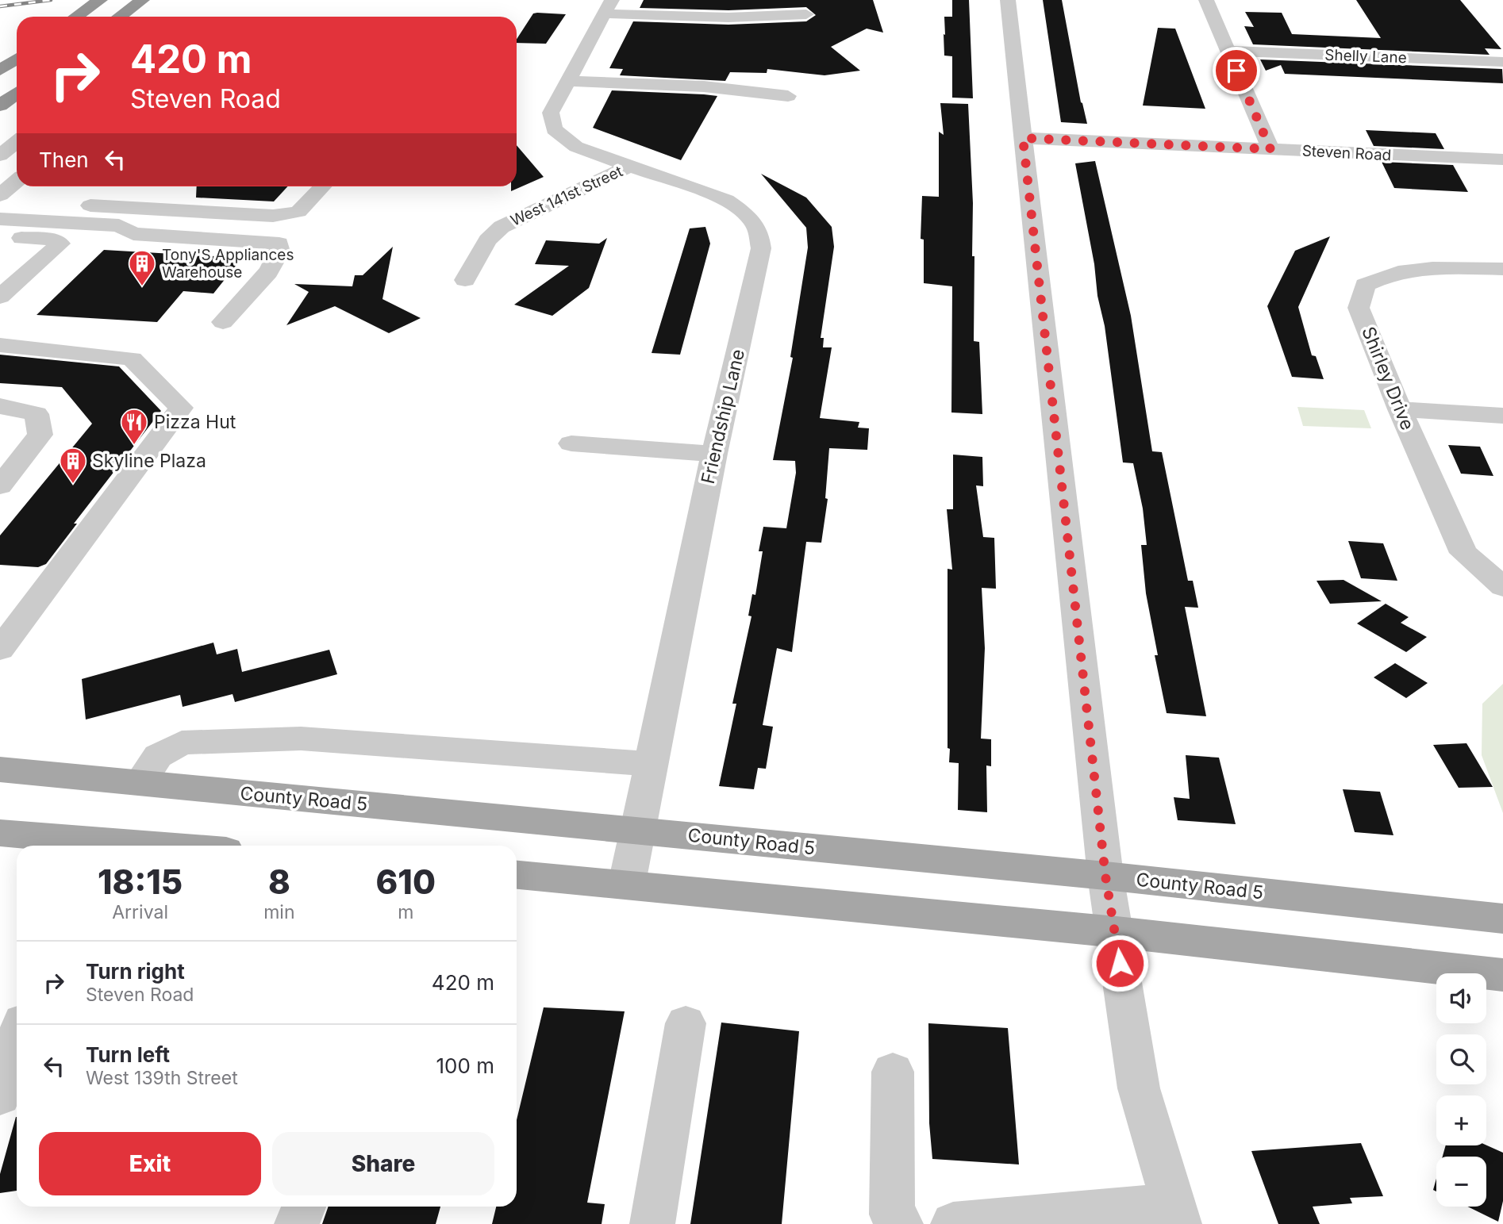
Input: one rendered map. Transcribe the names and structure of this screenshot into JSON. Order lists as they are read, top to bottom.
{
  "streets": {
    "main road": ["County Road 5"],
    "street": [
      "Shelly Lane",
      "Steven Road",
      "West 141st Street",
      "Shirley Drive",
      "Friendship Lane"
    ]
  },
  "crossings": [
    ["West 141st Street", "Friendship Lane"],
    ["Friendship Lane", "County Road 5"]
  ],
  "places": {
    "building": ["Tony'S Appliances Warehouse", "Skyline Plaza"],
    "restaurant": ["Pizza Hut"]
  },
  "page": {
    "turn": ["420 m", "Steven Road"],
    "then": "Then",
    "eta": [
      "18:15",
      "Arrival",
      "8",
      "min",
      "610",
      "m"
    ],
    "list": [
      {
        "name": "Turn right",
        "note": "Steven Road",
        "value": "420 m"
      },
      {
        "name": "Turn left",
        "note": "West 139th Street",
        "value": "100 m"
      }
    ],
    "map_buttons": ["+", "−"],
    "buttons": ["Exit", "Share"]
  }
}
